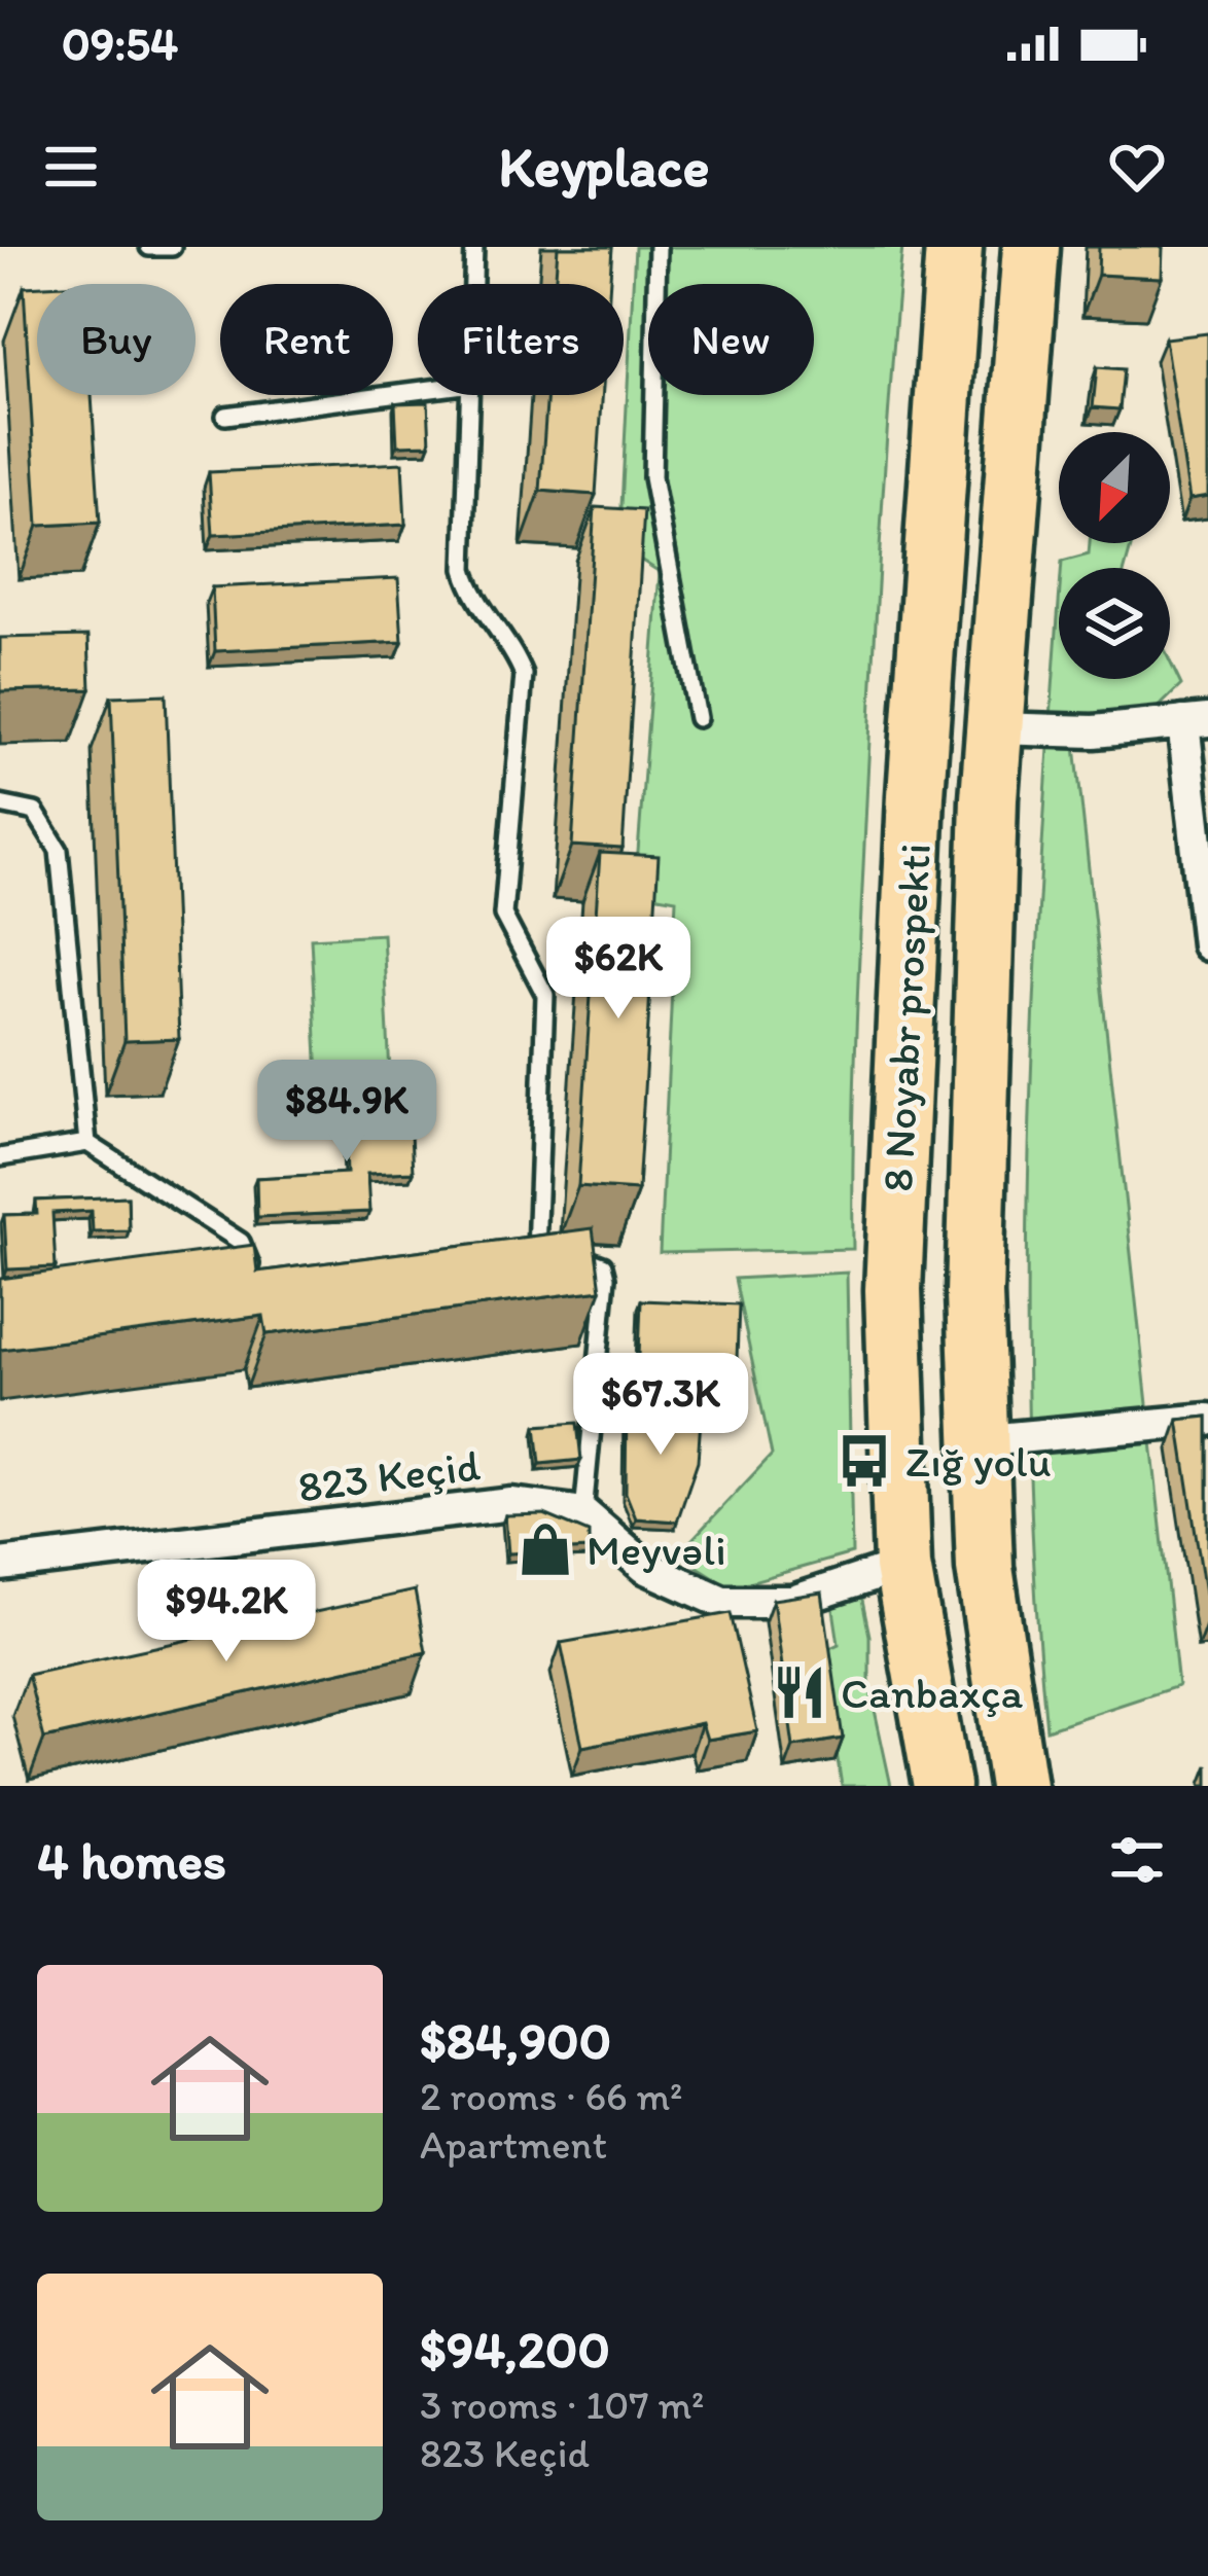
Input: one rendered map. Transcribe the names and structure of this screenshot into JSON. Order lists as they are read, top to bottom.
{
  "streets": {
    "highway": ["8 Noyabr prospekti"],
    "street": ["823 Keçid"]
  },
  "places": {
    "bus stop": ["Zığ yolu"],
    "shop": ["Meyvəli"],
    "restaurant": ["Canbaxça"]
  },
  "north": "bottom left",
  "page": {
    "status": "09:54",
    "header": "Keyplace",
    "chip": [
      "Buy",
      "Rent",
      "Filters",
      "New"
    ],
    "price": [
      "$62K",
      "$84.9K",
      "$67.3K",
      "$94.2K"
    ],
    "heading": "4 homes",
    "list": [
      {
        "name": "$84,900",
        "note": "2 rooms · 66 m² · Apartment"
      },
      {
        "name": "$94,200",
        "note": "3 rooms · 107 m² · 823 Keçid"
      }
    ]
  }
}
